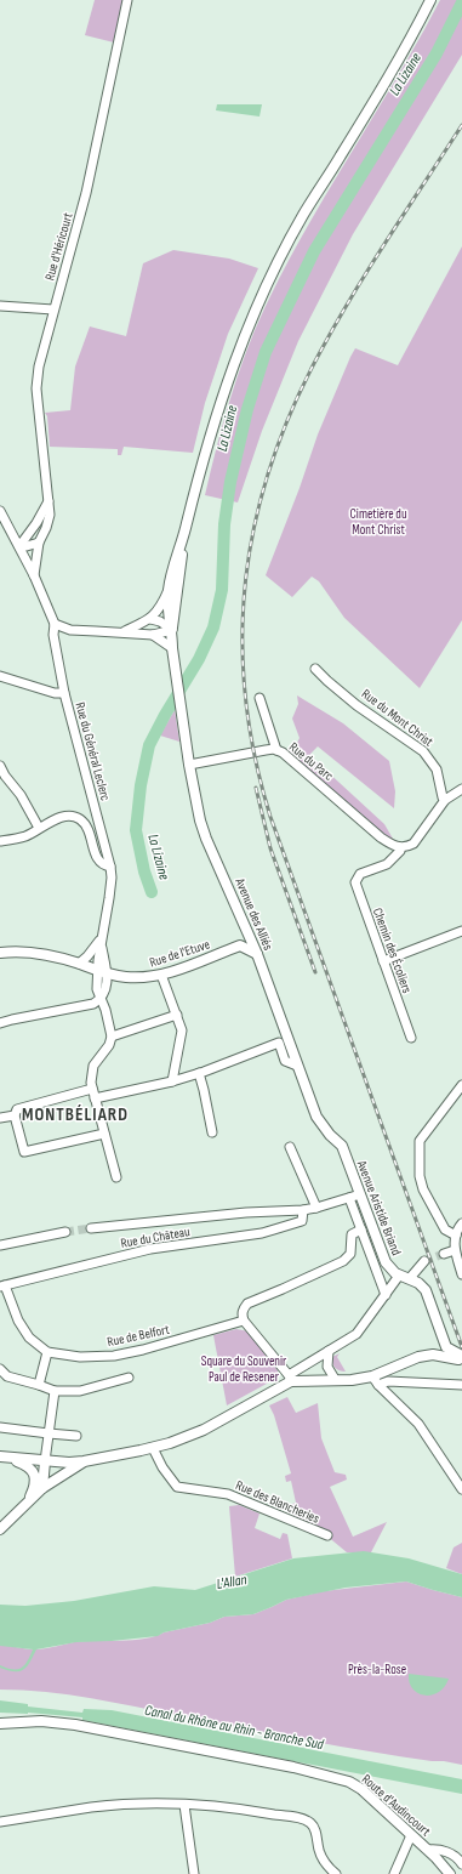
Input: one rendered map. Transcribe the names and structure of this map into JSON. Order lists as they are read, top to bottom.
{
  "streets": {
    "main road": [
      "Avenue des Alliés",
      "Rue de l'Etuve",
      "Avenue Aristide Briand",
      "Route d'Audincourt"
    ],
    "street": [
      "Rue d'Héricourt",
      "Rue du Mont Christ",
      "Rue du Général Leclerc",
      "Rue du Parc",
      "Chemin des Écoliers",
      "Rue du Château",
      "Rue de Belfort",
      "Rue des Blancheries"
    ]
  },
  "crossings": [
    ["Rue du Général Leclerc", "Rue de l'Etuve"],
    ["Rue du Parc", "Avenue des Alliés"],
    ["Rue du Parc", "Chemin des Écoliers"],
    ["Avenue des Alliés", "Avenue Aristide Briand"]
  ],
  "districts": ["MONTBÉLIARD"],
  "water": ["La Lizaine", "L'Allan", "Canal du Rhône au Rhin - Branche Sud"],
  "parks": ["Cimetière du Mont Christ", "Square du Souvenir Paul de Resener", "Près-la-Rose"]
}
